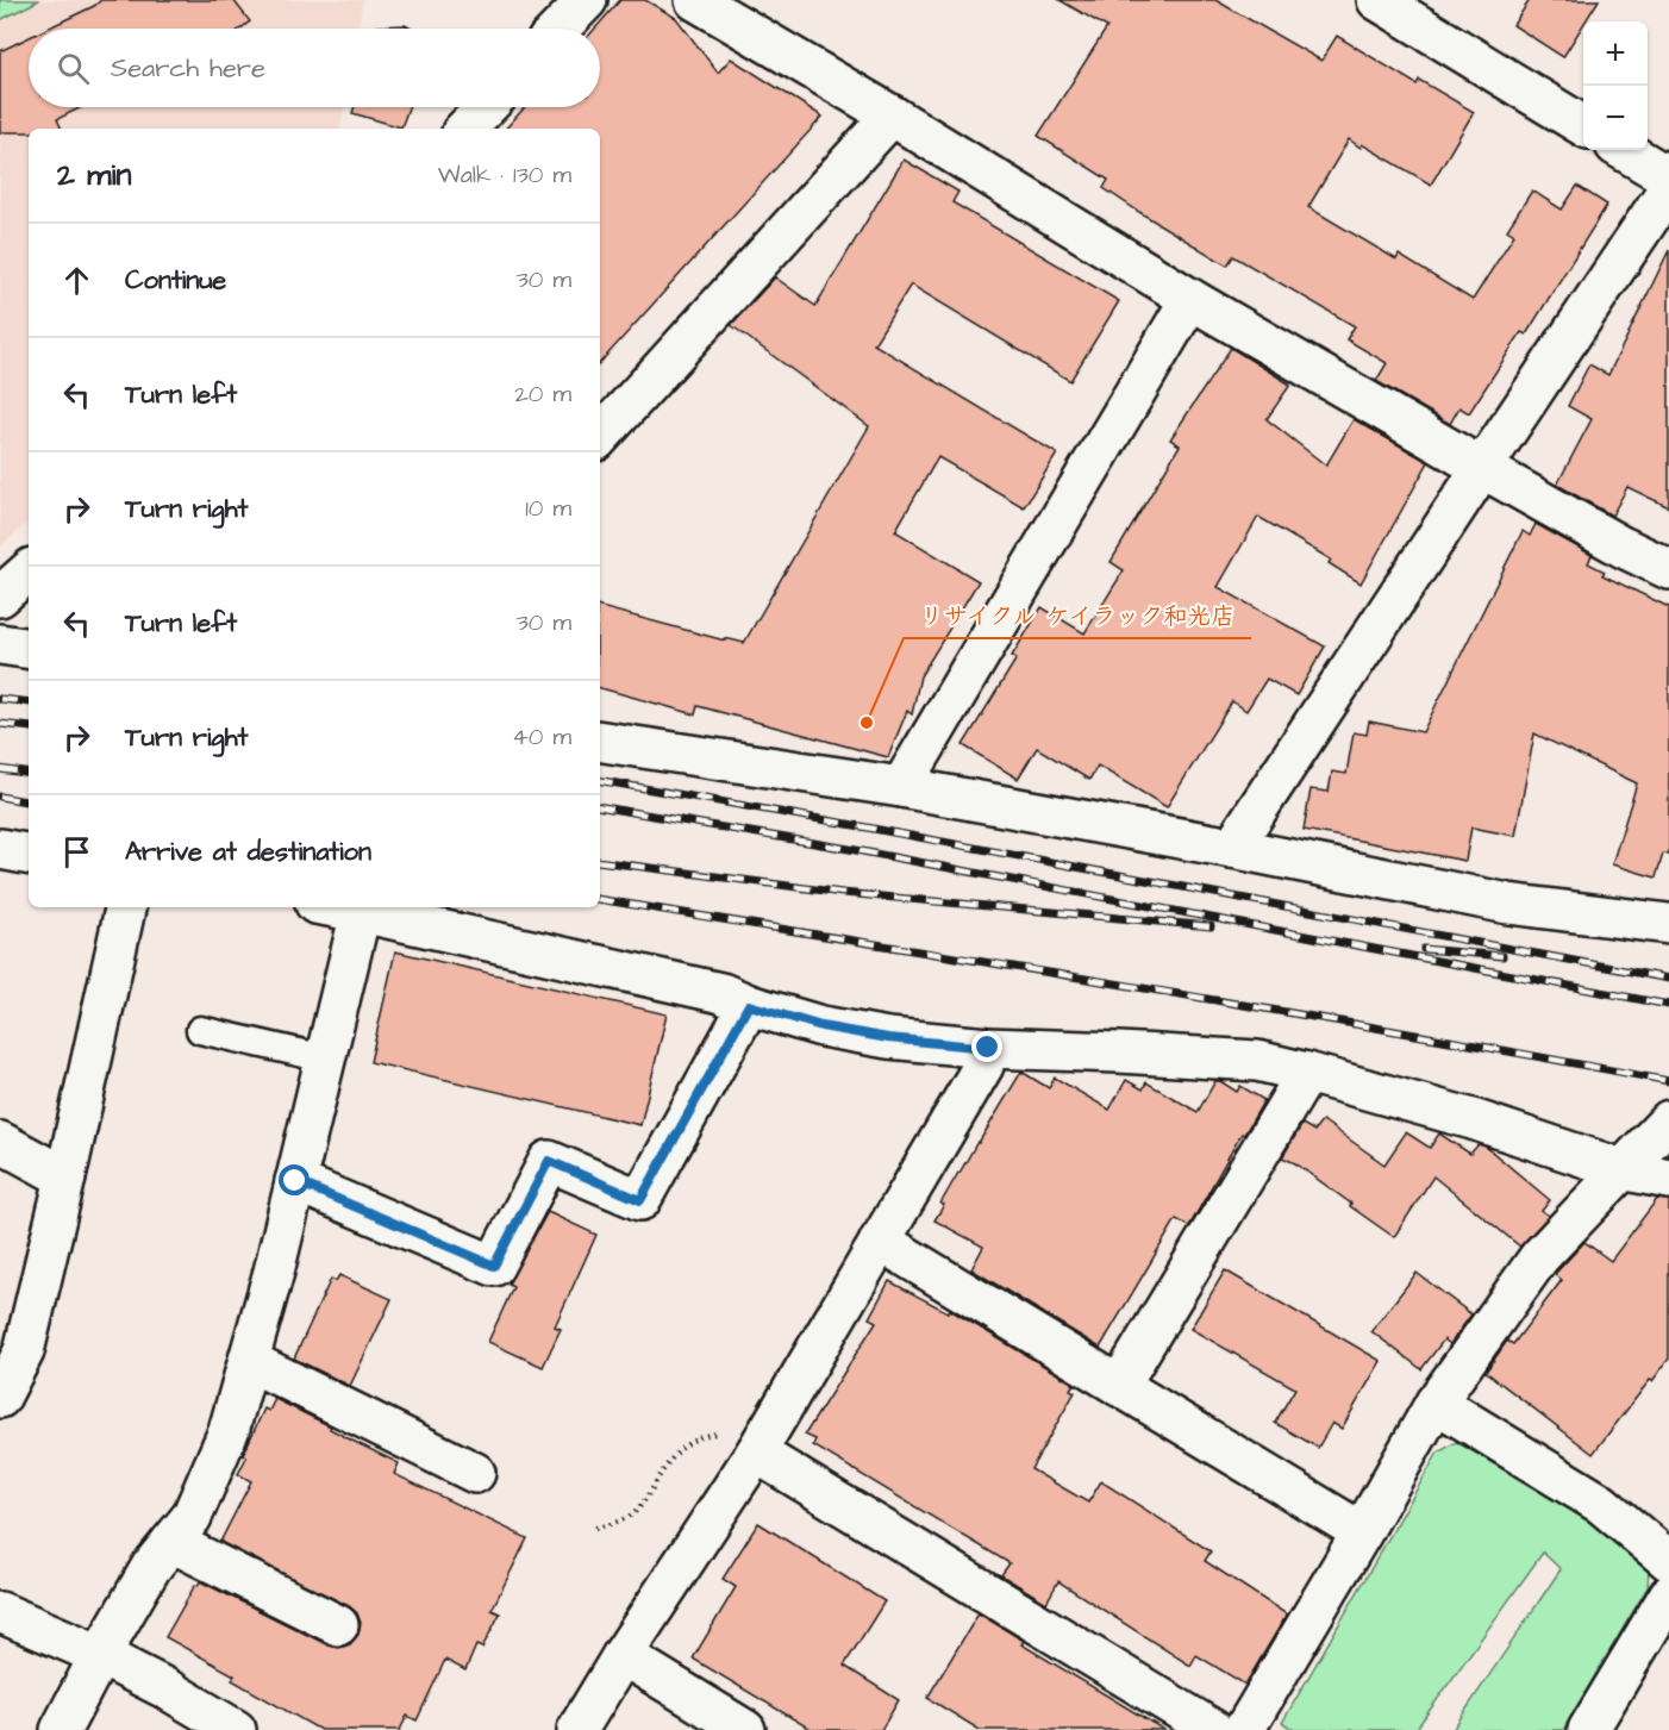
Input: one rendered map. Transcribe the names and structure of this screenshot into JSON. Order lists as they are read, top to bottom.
{
  "places": ["リサイクル ケイラック和光店"],
  "page": {
    "map_buttons": ["+", "−"],
    "search": "Search here",
    "heading": ["2 min", "Walk · 130 m"],
    "list": [
      ["Continue", "30 m"],
      ["Turn left", "20 m"],
      ["Turn right", "10 m"],
      ["Turn left", "30 m"],
      ["Turn right", "40 m"],
      "Arrive at destination"
    ]
  }
}
